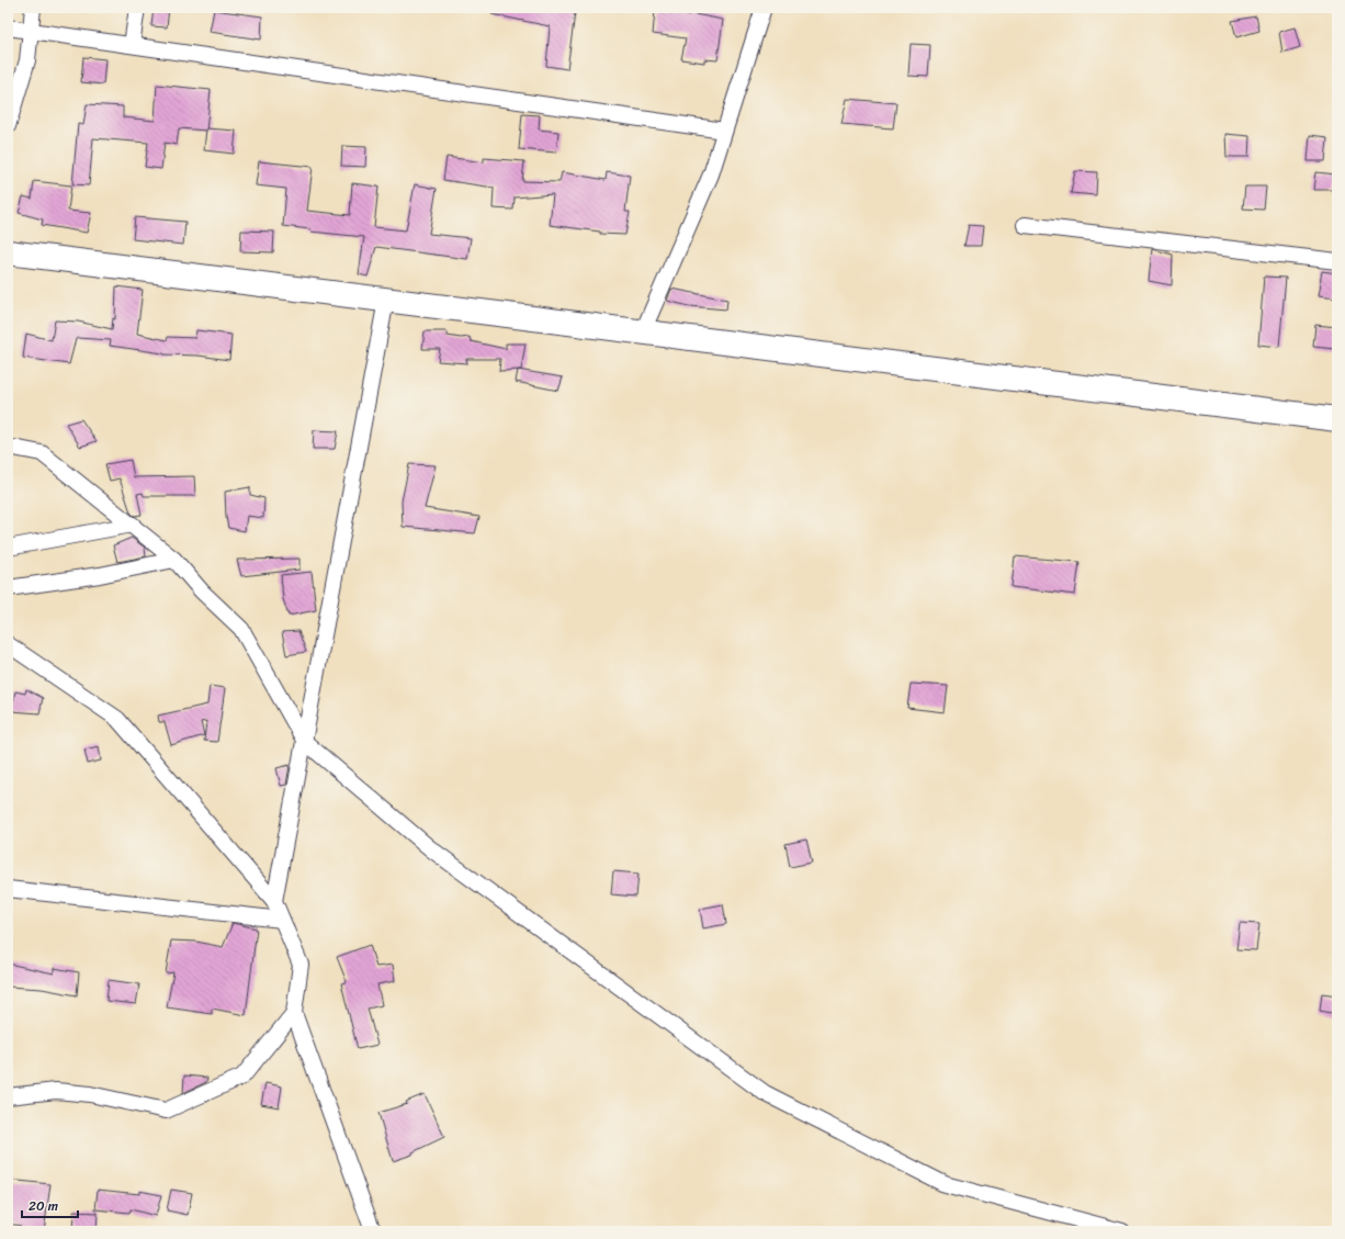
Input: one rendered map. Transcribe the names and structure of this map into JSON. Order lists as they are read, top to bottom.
{
  "scale_bar": "20 m"
}
